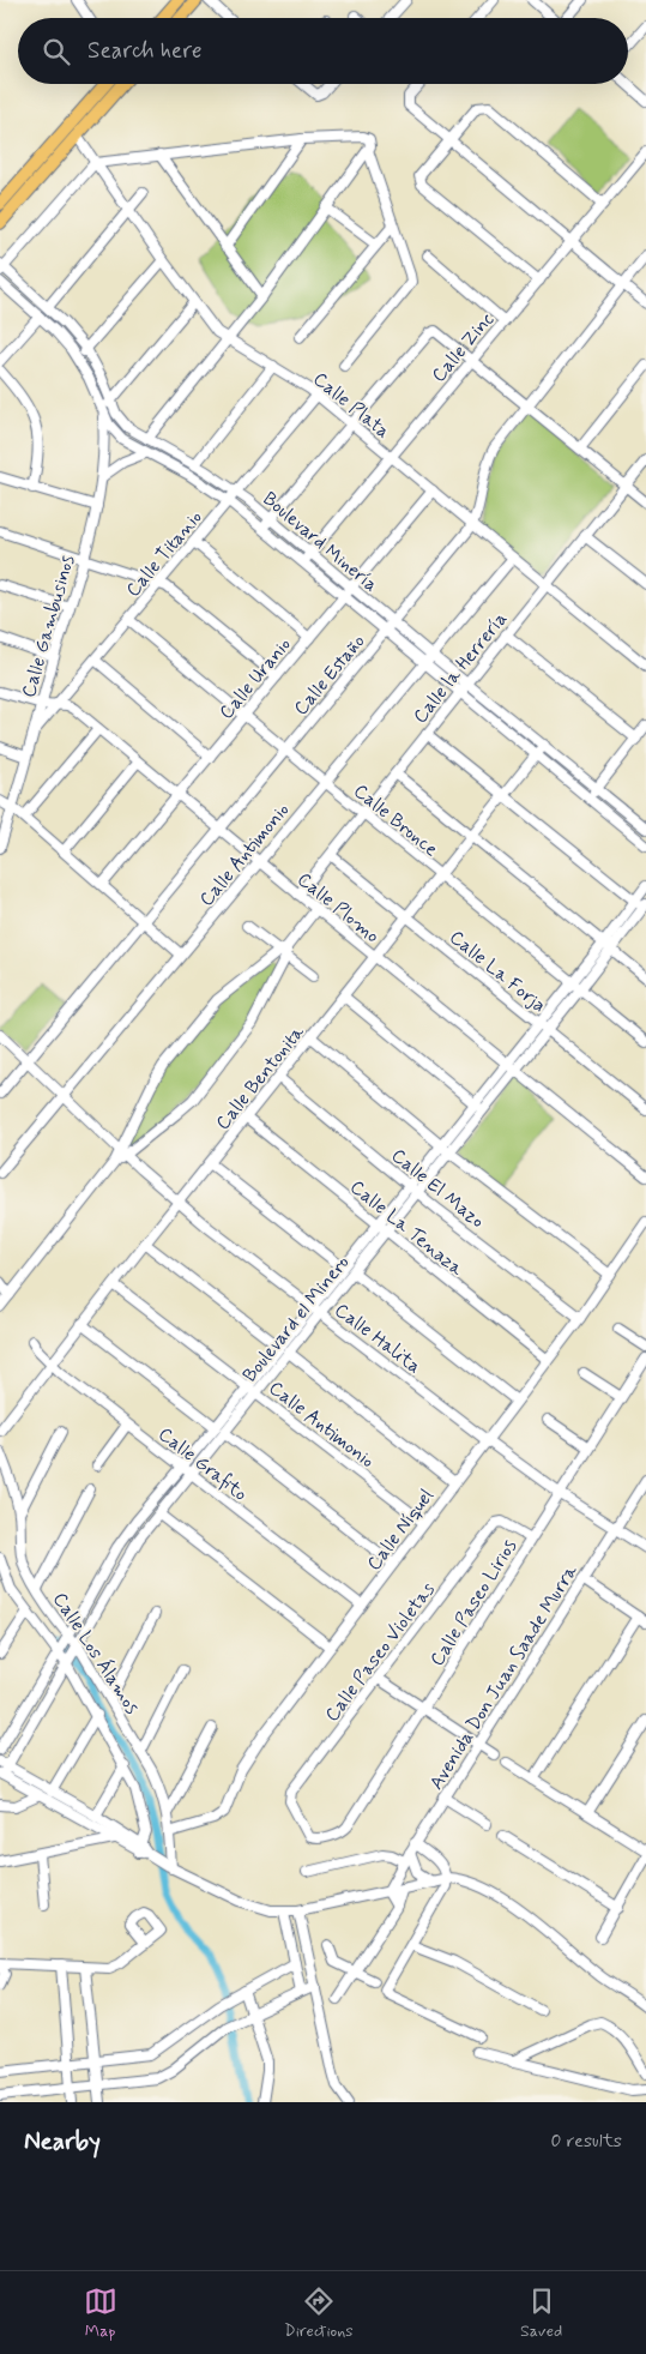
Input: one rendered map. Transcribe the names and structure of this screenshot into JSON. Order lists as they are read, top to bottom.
{
  "streets": {
    "street": [
      "Calle Zinc",
      "Calle Plata",
      "Boulevard Minería",
      "Calle Titanio",
      "Calle Gambusinos",
      "Calle la Herrería",
      "Calle Estaño",
      "Calle Uranio",
      "Calle Bronce",
      "Calle Antimonio",
      "Calle Plomo",
      "Calle La Forja",
      "Calle Bentonita",
      "Calle El Mazo",
      "Calle La Tenaza",
      "Boulevard el Minero",
      "Calle Halita",
      "Calle Grafito",
      "Calle Níquel",
      "Calle Paseo Lirios",
      "Calle Paseo Violetas",
      "Calle Los Álamos",
      "Avenida Don Juan Saade Murra"
    ]
  },
  "crossings": [
    ["Calle Zinc", "Calle Plata"],
    ["Calle Zinc", "Boulevard Minería"],
    ["Calle Plata", "Calle Titanio"],
    ["Calle Plata", "Calle la Herrería"],
    ["Calle Plata", "Calle Estaño"],
    ["Calle Plata", "Calle Uranio"],
    ["Calle Plata", "Calle Antimonio"],
    ["Boulevard Minería", "Calle Titanio"],
    ["Boulevard Minería", "Calle Gambusinos"],
    ["Boulevard Minería", "Calle la Herrería"],
    ["Boulevard Minería", "Calle Estaño"],
    ["Boulevard Minería", "Calle Uranio"],
    ["Boulevard Minería", "Calle Antimonio"],
    ["Boulevard Minería", "Calle Bentonita"],
    ["Calle Titanio", "Calle Gambusinos"],
    ["Calle Titanio", "Calle Bronce"],
    ["Calle Titanio", "Calle Plomo"],
    ["Calle Gambusinos", "Calle Plomo"],
    ["Calle la Herrería", "Calle Bronce"],
    ["Calle la Herrería", "Calle Plomo"],
    ["Calle la Herrería", "Calle La Forja"],
    ["Calle Estaño", "Calle Bronce"],
    ["Calle Estaño", "Calle Plomo"],
    ["Calle Estaño", "Calle Halita"],
    ["Calle Uranio", "Calle Bronce"],
    ["Calle Uranio", "Calle Plomo"],
    ["Calle Bronce", "Calle Antimonio"],
    ["Calle Bronce", "Calle Bentonita"],
    ["Calle Bronce", "Boulevard el Minero"],
    ["Calle Antimonio", "Calle Plomo"],
    ["Calle Antimonio", "Calle Bentonita"],
    ["Calle Antimonio", "Boulevard el Minero"],
    ["Calle Antimonio", "Calle Halita"],
    ["Calle Antimonio", "Calle Níquel"],
    ["Calle Plomo", "Calle Bentonita"],
    ["Calle Plomo", "Boulevard el Minero"],
    ["Calle La Forja", "Calle Bentonita"],
    ["Calle La Forja", "Boulevard el Minero"],
    ["Calle Bentonita", "Calle El Mazo"],
    ["Calle Bentonita", "Calle La Tenaza"],
    ["Calle Bentonita", "Calle Halita"],
    ["Calle Bentonita", "Calle Grafito"],
    ["Calle El Mazo", "Boulevard el Minero"],
    ["Calle El Mazo", "Calle Níquel"],
    ["Calle La Tenaza", "Boulevard el Minero"],
    ["Calle La Tenaza", "Calle Níquel"],
    ["Boulevard el Minero", "Calle Halita"],
    ["Boulevard el Minero", "Calle Grafito"],
    ["Boulevard el Minero", "Calle Los Álamos"],
    ["Calle Halita", "Calle Níquel"],
    ["Calle Halita", "Calle Paseo Lirios"],
    ["Calle Halita", "Avenida Don Juan Saade Murra"],
    ["Calle Grafito", "Calle Níquel"],
    ["Calle Níquel", "Calle Los Álamos"],
    ["Calle Paseo Lirios", "Calle Paseo Violetas"]
  ],
  "page": {
    "search": "Search here",
    "heading": ["Nearby", "0 results"],
    "nav": ["Map", "Directions", "Saved"]
  }
}
